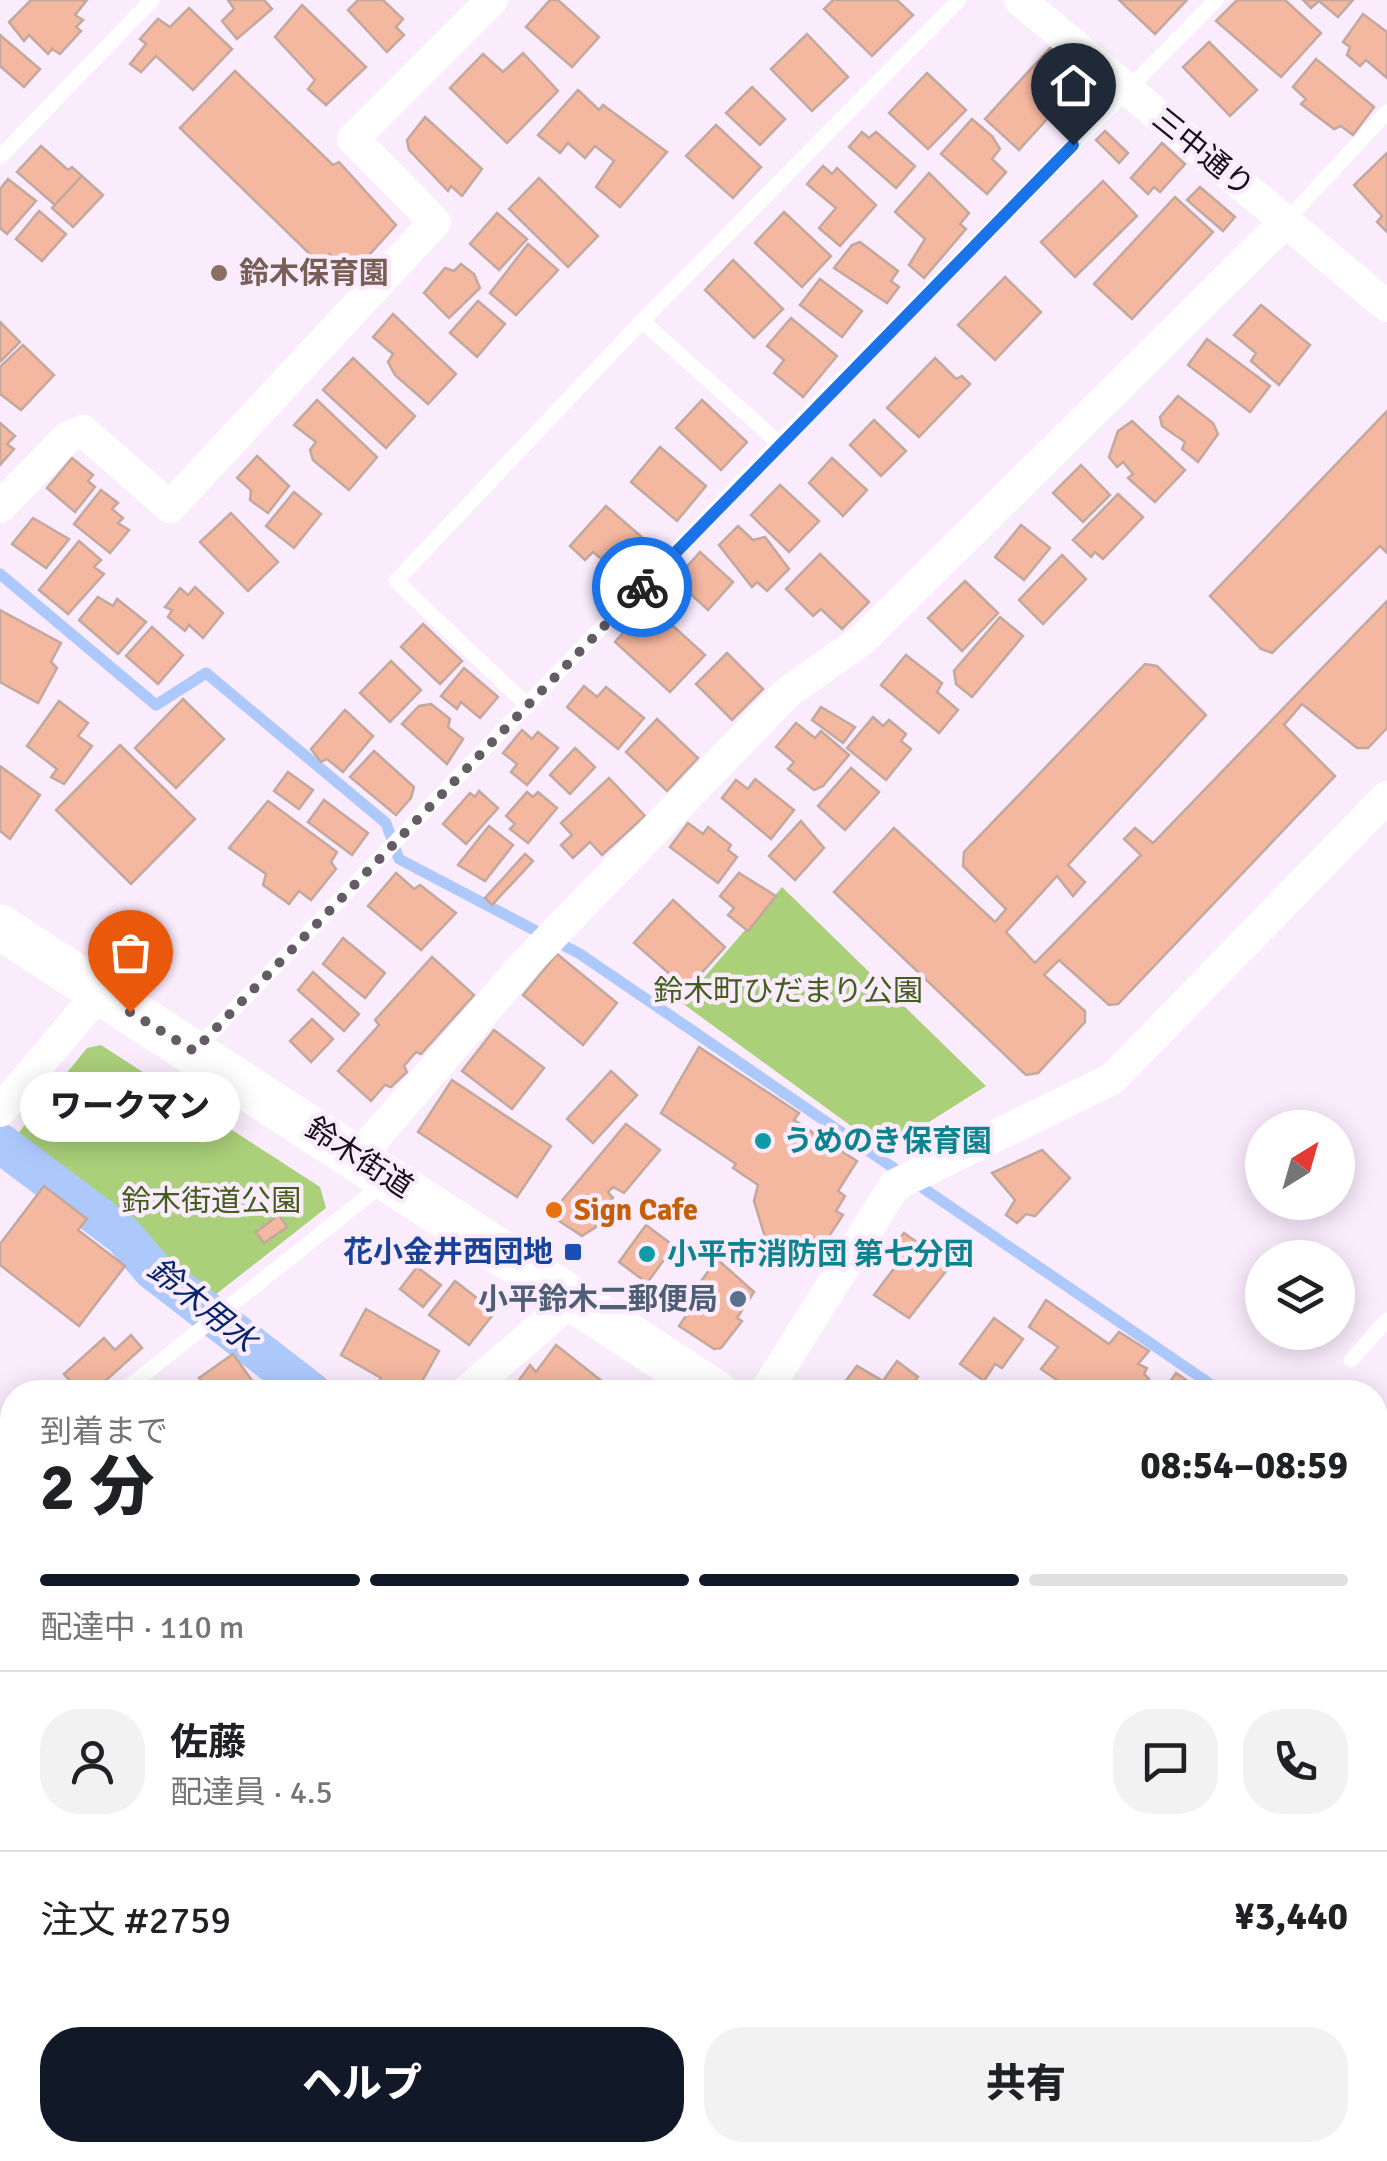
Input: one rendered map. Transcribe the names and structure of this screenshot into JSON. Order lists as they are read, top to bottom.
{
  "streets": {
    "main road": ["鈴木街道"],
    "street": ["三中通り"]
  },
  "water": ["鈴木用水"],
  "parks": ["鈴木町ひだまり公園", "鈴木街道公園"],
  "places": {
    "other": [
      "鈴木保育園",
      "ワークマン",
      "うめのき保育園",
      "Sign Cafe",
      "小平市消防団 第七分団",
      "小平鈴木二郵便局"
    ],
    "transit": ["花小金井西団地"]
  },
  "north": "top right",
  "page": {
    "bubble": "ワークマン",
    "heading": ["2 分", "到着まで", "08:54–08:59"],
    "panel": [
      "佐藤",
      "配達員 · 4.5",
      "注文 #2759",
      "¥3,440"
    ],
    "bar": "配達中 · 110 m",
    "buttons": ["ヘルプ", "共有"]
  }
}
